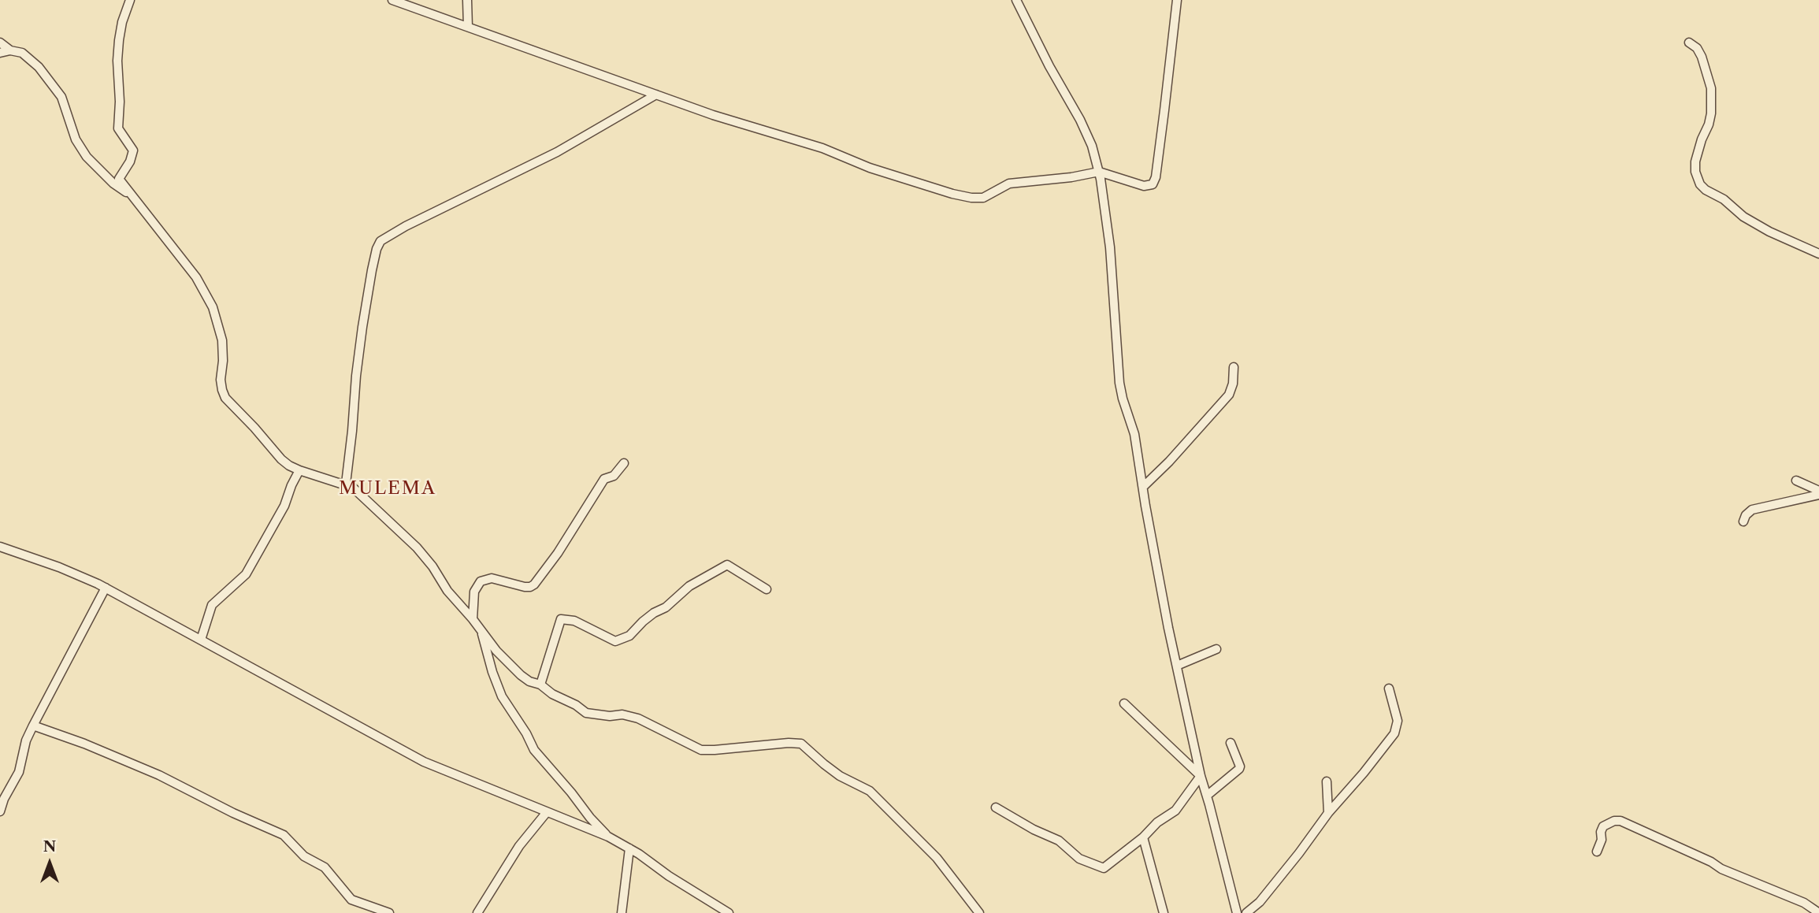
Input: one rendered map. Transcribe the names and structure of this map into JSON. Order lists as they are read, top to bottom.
{
  "districts": ["MULEMA"],
  "north": "top"
}
